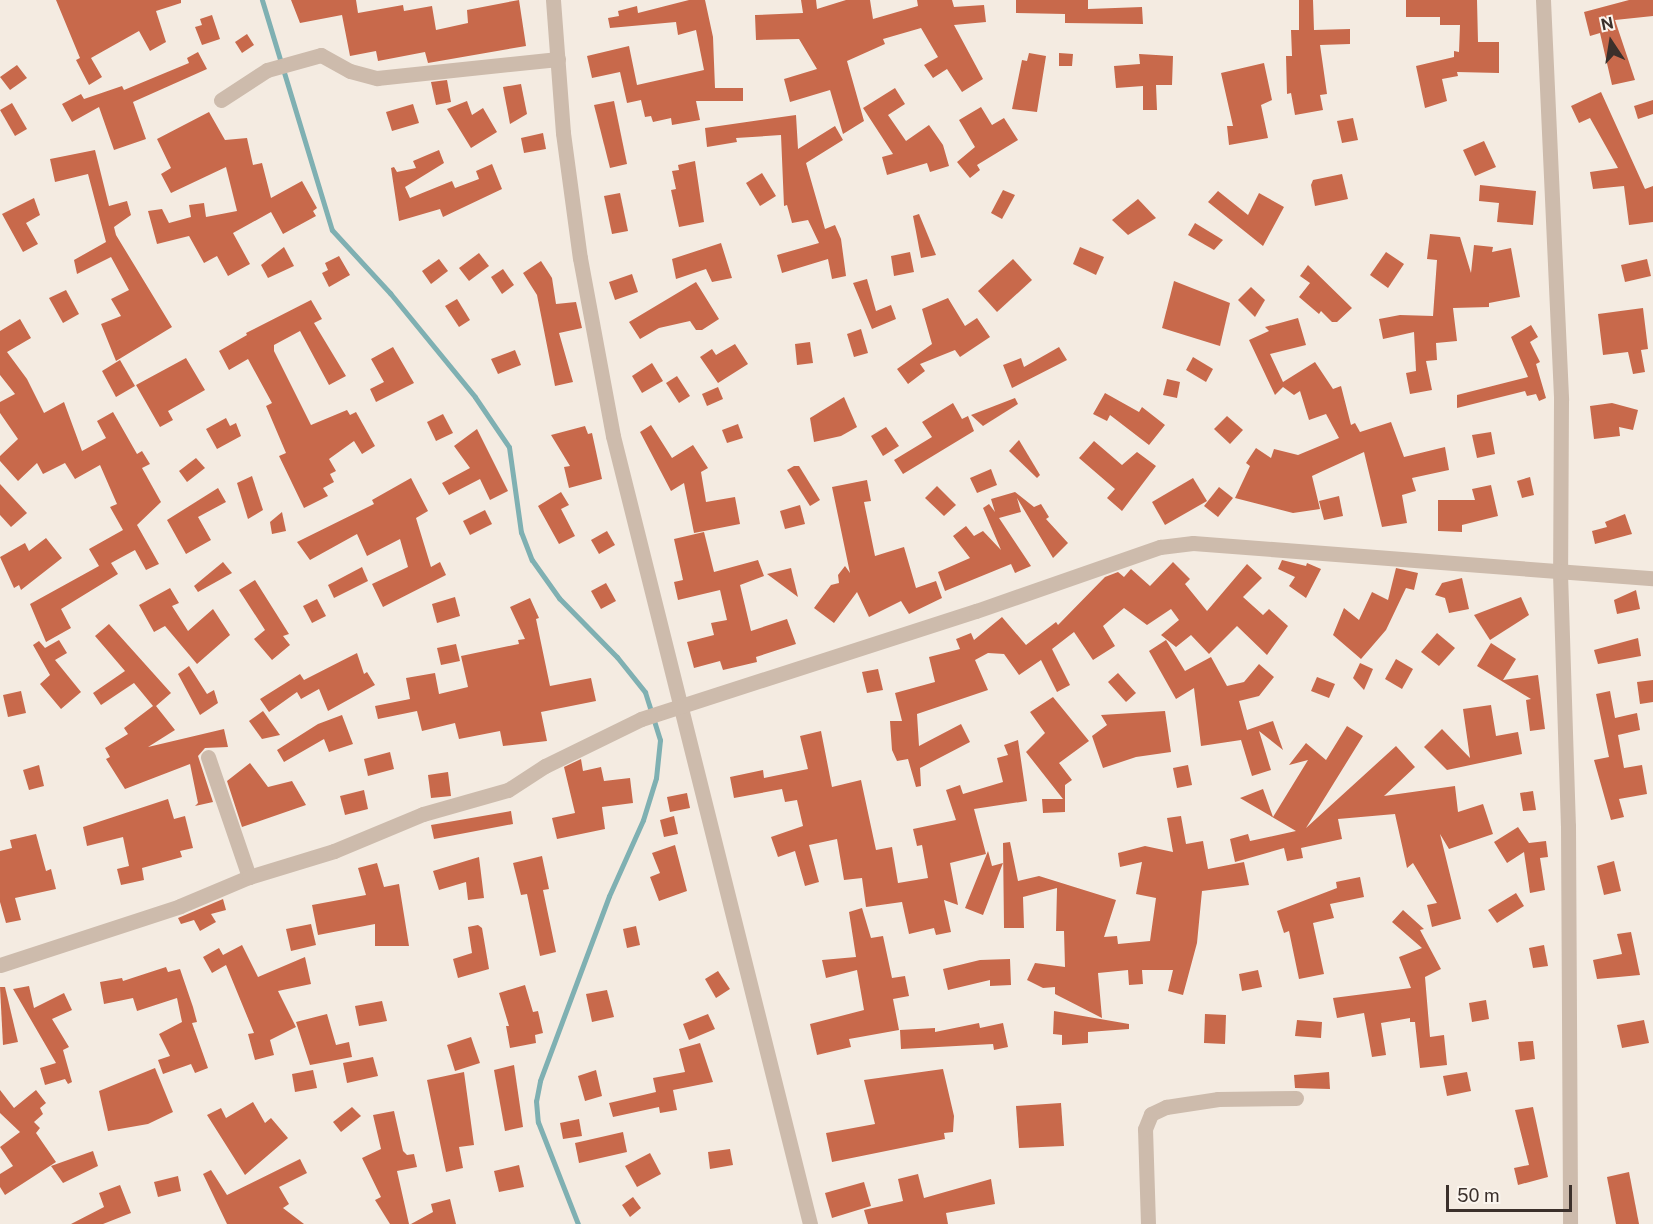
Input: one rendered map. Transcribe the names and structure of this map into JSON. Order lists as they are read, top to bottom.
{
  "scale_bar": "50 m",
  "north": "top"
}
